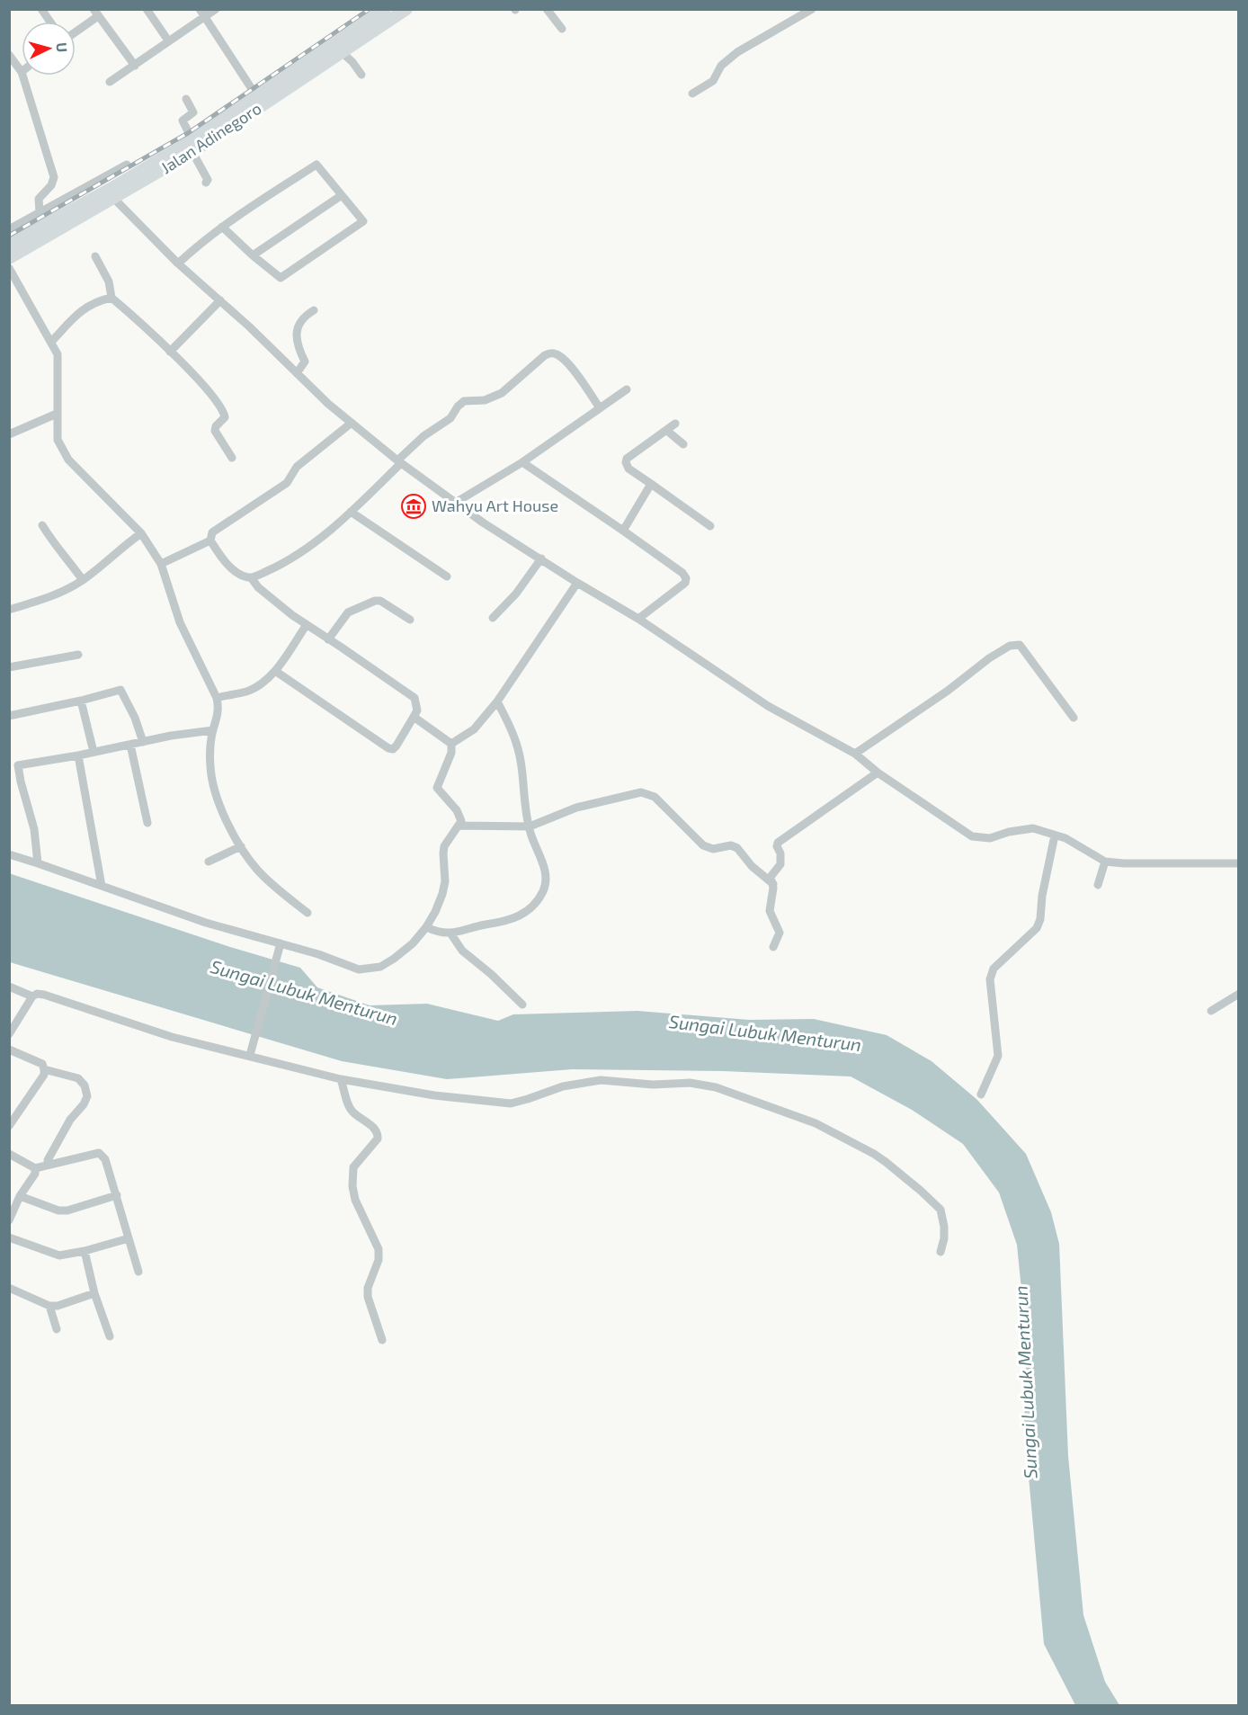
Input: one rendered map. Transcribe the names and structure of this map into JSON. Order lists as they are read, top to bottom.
{
  "streets": {
    "highway": ["Jalan Adinegoro"]
  },
  "water": ["Sungai Lubuk Menturun"],
  "places": {
    "museum": ["Wahyu Art House"]
  },
  "north": "right"
}
